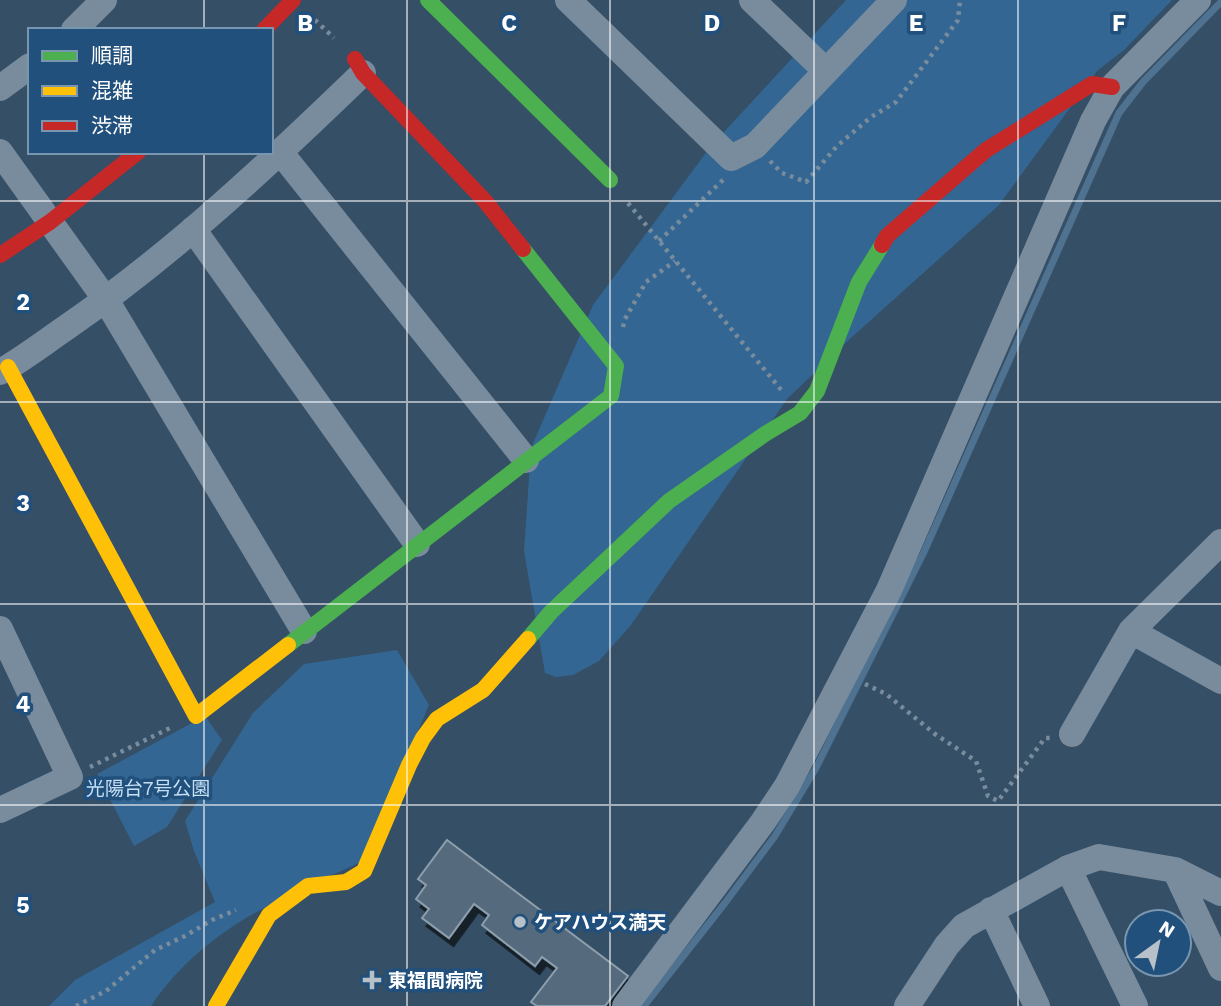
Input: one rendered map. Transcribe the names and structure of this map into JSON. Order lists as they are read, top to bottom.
{
  "parks": ["光陽台7号公園"],
  "places": {
    "other": ["ケアハウス満天"],
    "health": ["東福間病院"]
  },
  "legend": ["順調", "混雑", "渋滞"],
  "north": "top right",
  "grid": {
    "columns": [
      "B",
      "C",
      "D",
      "E",
      "F"
    ],
    "rows": [
      "2",
      "3",
      "4",
      "5"
    ]
  }
}
